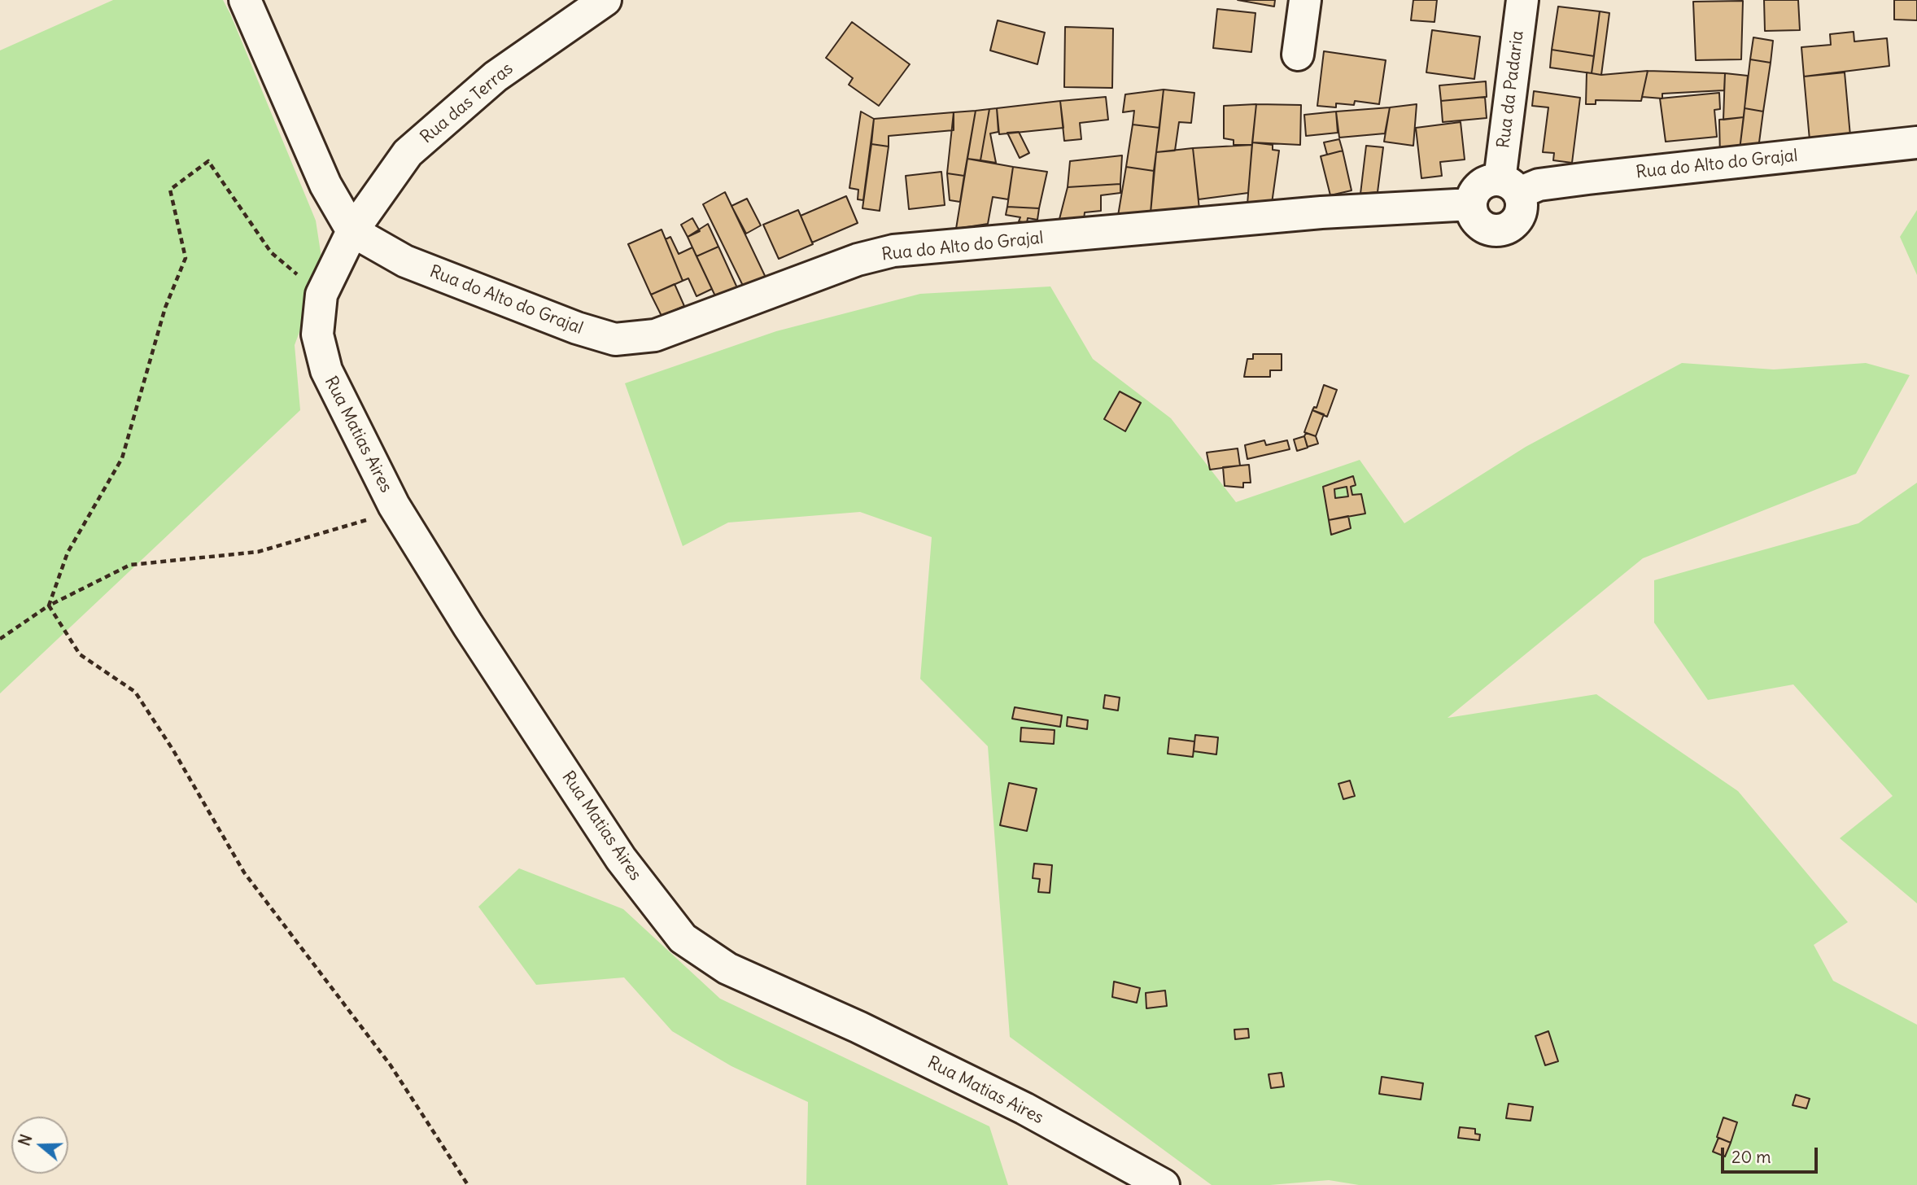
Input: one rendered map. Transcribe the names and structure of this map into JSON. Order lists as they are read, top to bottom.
{
  "streets": {
    "street": [
      "Rua da Padaria",
      "Rua das Terras",
      "Rua do Alto do Grajal",
      "Rua Matias Aires"
    ]
  },
  "crossings": [
    ["Rua da Padaria", "Rua do Alto do Grajal"],
    ["Rua das Terras", "Rua do Alto do Grajal"],
    ["Rua das Terras", "Rua Matias Aires"],
    ["Rua do Alto do Grajal", "Rua Matias Aires"]
  ],
  "scale_bar": "20 m",
  "north": "left"
}
